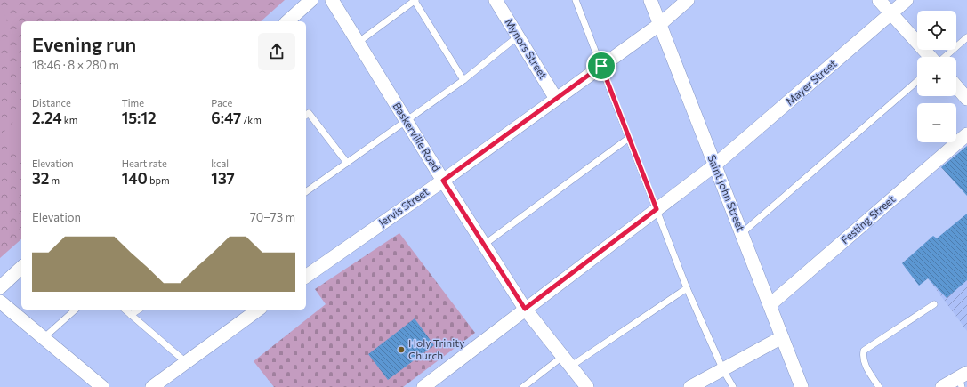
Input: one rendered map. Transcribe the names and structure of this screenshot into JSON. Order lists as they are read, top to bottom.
{
  "streets": {
    "street": [
      "Mynors Street",
      "Mayer Street",
      "Baskerville Road",
      "Saint John Street",
      "Jervis Street",
      "Festing Street"
    ]
  },
  "crossings": [
    ["Mynors Street", "Jervis Street"],
    ["Mayer Street", "Baskerville Road"],
    ["Mayer Street", "Saint John Street"],
    ["Baskerville Road", "Jervis Street"],
    ["Saint John Street", "Jervis Street"],
    ["Saint John Street", "Festing Street"]
  ],
  "places": ["Holy Trinity Church"],
  "page": {
    "map_buttons": ["+", "−"],
    "heading": ["Evening run", "18:46 · 8 × 280 m"],
    "stats": [
      ["Distance", "2.24 km"],
      ["Time", "15:12"],
      ["Pace", "6:47 /km"],
      ["Elevation", "32 m"],
      ["Heart rate", "140 bpm"],
      ["kcal", "137"]
    ],
    "chart": ["Elevation", "70–73 m"]
  }
}
